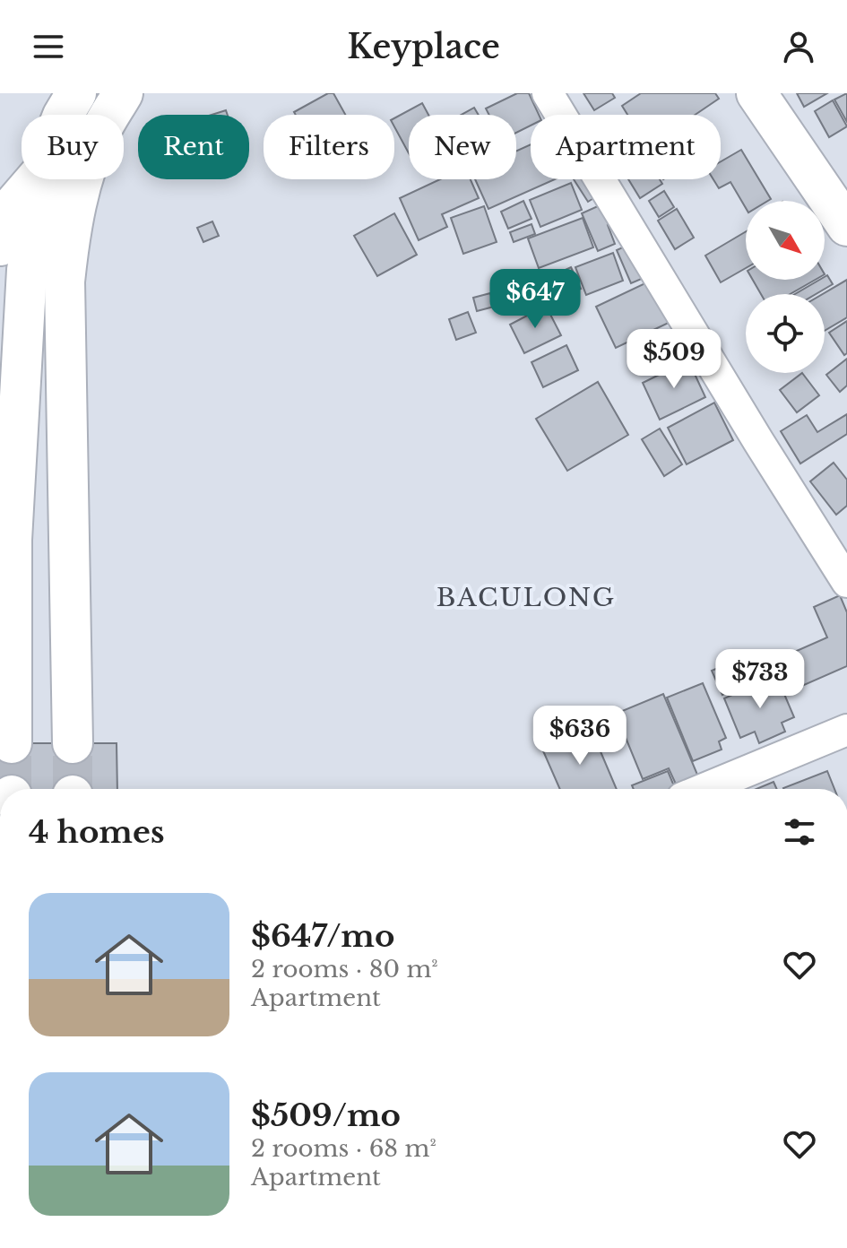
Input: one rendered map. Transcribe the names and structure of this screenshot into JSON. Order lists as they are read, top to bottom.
{
  "districts": ["BACULONG"],
  "north": "bottom right",
  "page": {
    "header": "Keyplace",
    "chip": [
      "Buy",
      "Rent",
      "Filters",
      "New",
      "Apartment"
    ],
    "price": [
      "$647",
      "$509",
      "$733",
      "$636"
    ],
    "heading": "4 homes",
    "list": [
      {
        "name": "$647/mo",
        "note": "2 rooms · 80 m² · Apartment"
      },
      {
        "name": "$509/mo",
        "note": "2 rooms · 68 m² · Apartment"
      }
    ]
  }
}
